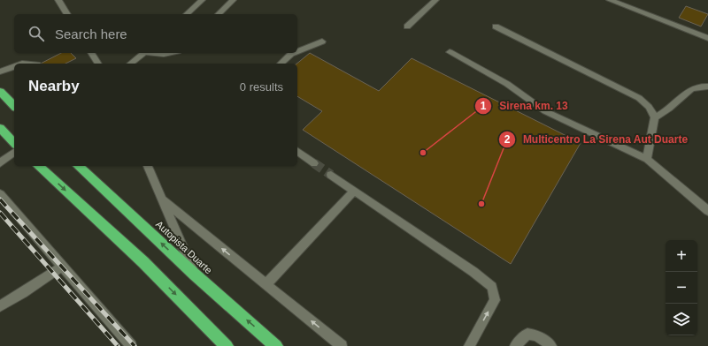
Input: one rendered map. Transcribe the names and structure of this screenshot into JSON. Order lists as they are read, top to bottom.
{
  "streets": {
    "highway": ["Autopista Duarte"]
  },
  "places": ["Sirena km. 13", "Multicentro La Sirena Aut Duarte"],
  "page": {
    "search": "Search here",
    "heading": ["Nearby", "0 results"],
    "map_buttons": ["+", "−"]
  }
}
